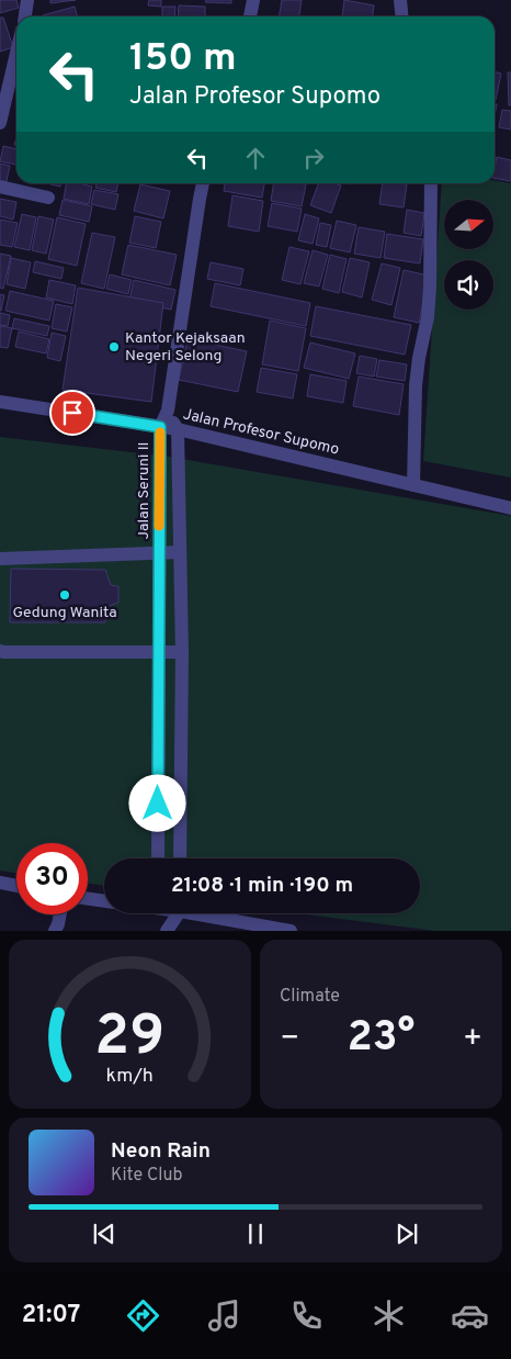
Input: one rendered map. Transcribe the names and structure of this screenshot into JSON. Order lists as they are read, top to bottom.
{
  "streets": {
    "street": ["Jalan Profesor Supomo", "Jalan Seruni II"]
  },
  "crossings": [
    ["Jalan Profesor Supomo", "Jalan Seruni II"]
  ],
  "places": ["Kantor Kejaksaan Negeri Selong", "Gedung Wanita"],
  "north": "right",
  "page": {
    "turn": ["150 m", "Jalan Profesor Supomo"],
    "limit": "30",
    "trip": "21:08 · 1 min · 190 m",
    "tile": "Climate",
    "heat": ["−", "23°", "+"],
    "song": ["Neon Rain", "Kite Club"],
    "tabs": "21:07",
    "gauge": ["29", "km/h"]
  }
}
